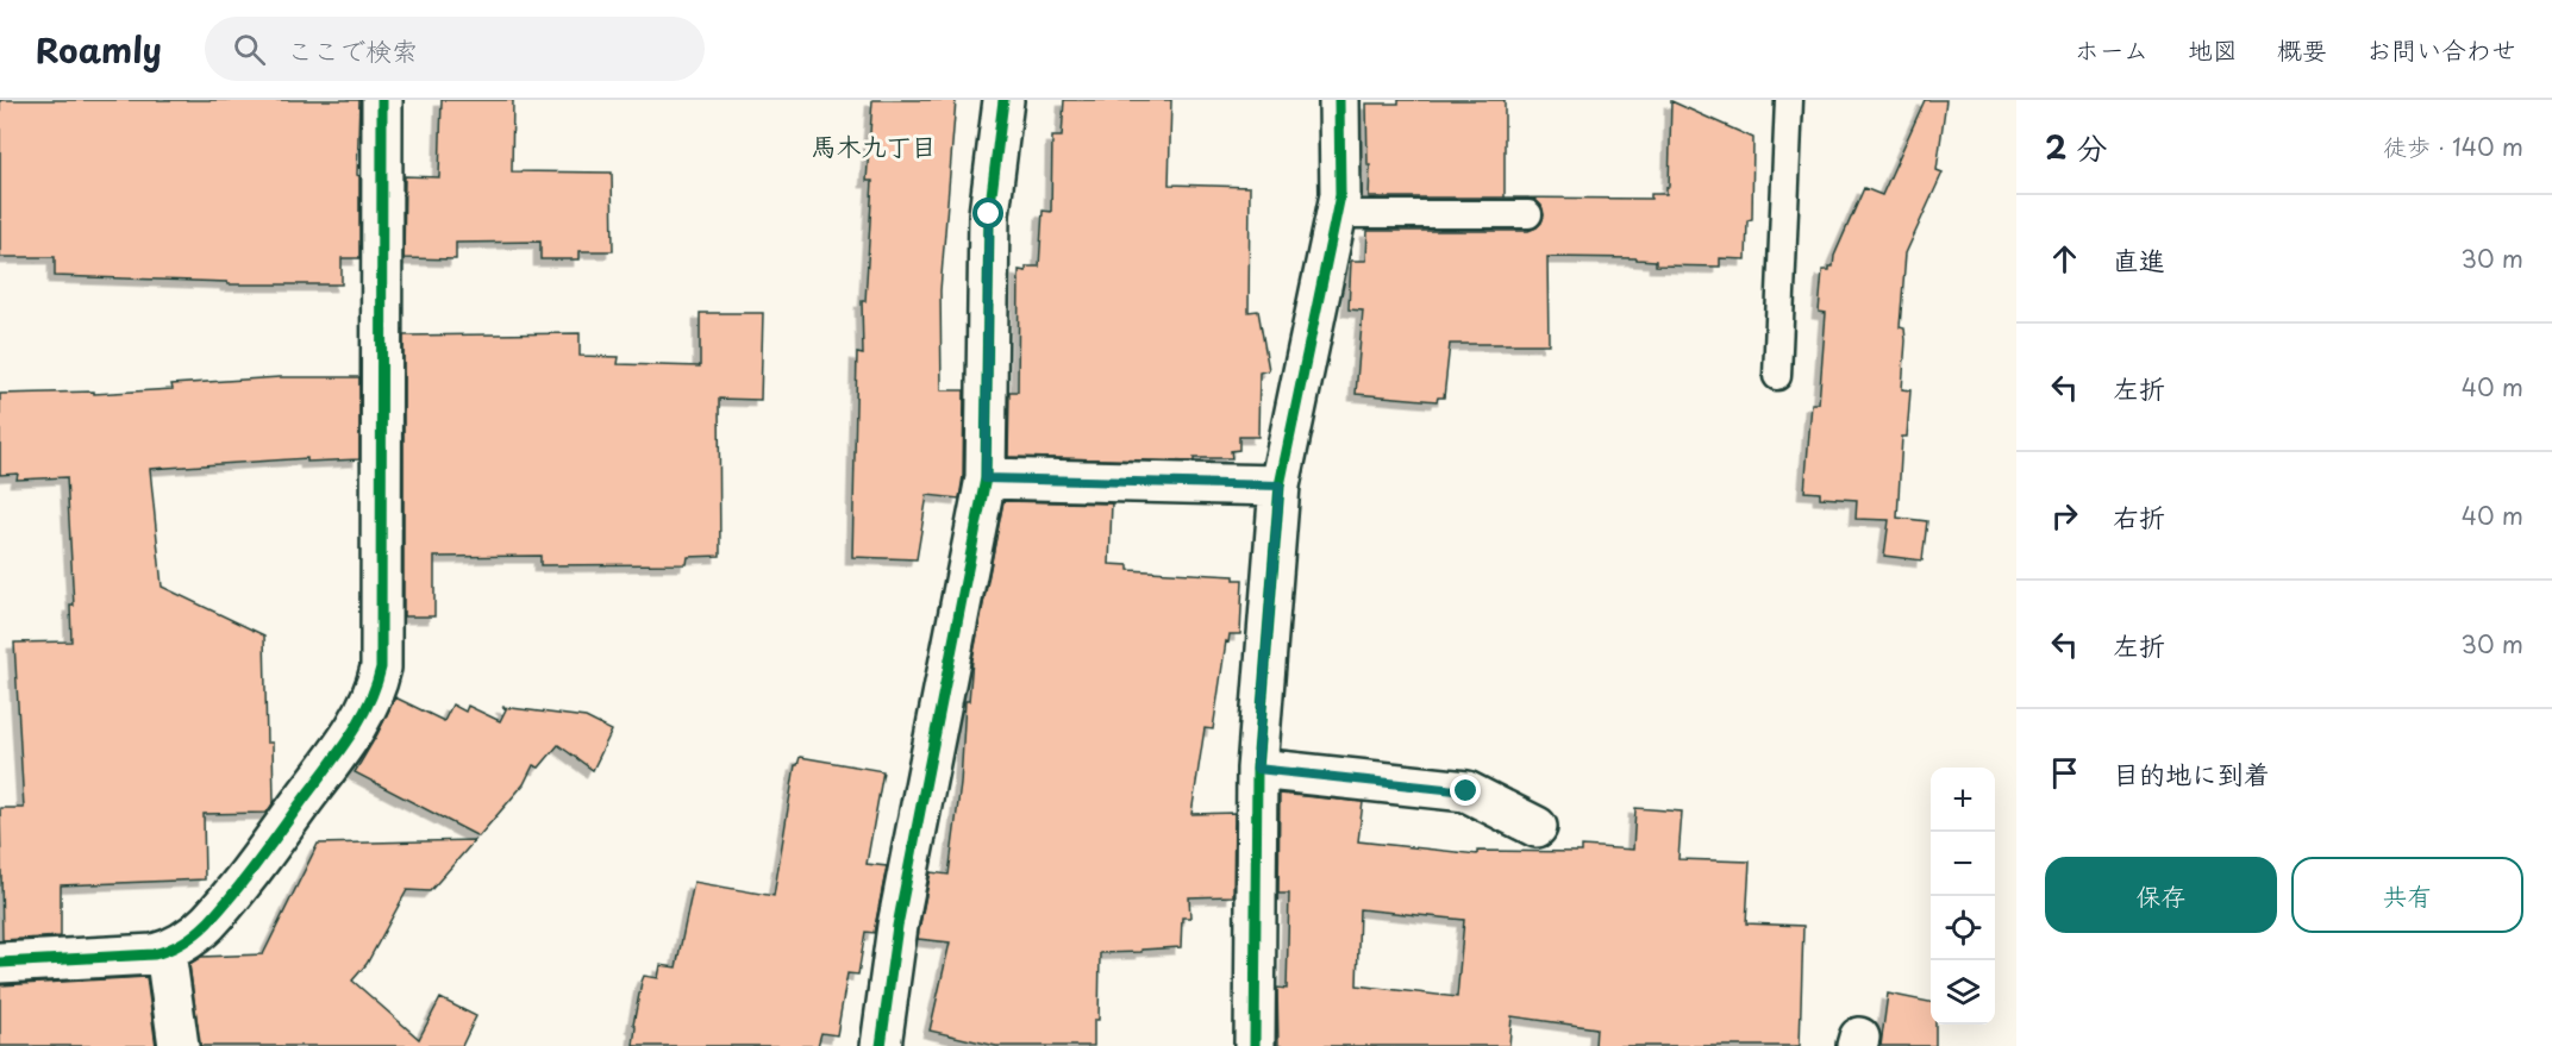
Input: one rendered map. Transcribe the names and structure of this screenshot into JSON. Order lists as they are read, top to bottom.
{
  "districts": ["馬木九丁目"],
  "page": {
    "header": "Roamly",
    "search": "ここで検索",
    "nav": [
      "ホーム",
      "地図",
      "概要",
      "お問い合わせ"
    ],
    "heading": ["2 分", "徒歩 · 140 m"],
    "list": [
      ["直進", "30 m"],
      ["左折", "40 m"],
      ["右折", "40 m"],
      ["左折", "30 m"],
      "目的地に到着"
    ],
    "map_buttons": ["+", "−"],
    "buttons": ["保存", "共有"]
  }
}
